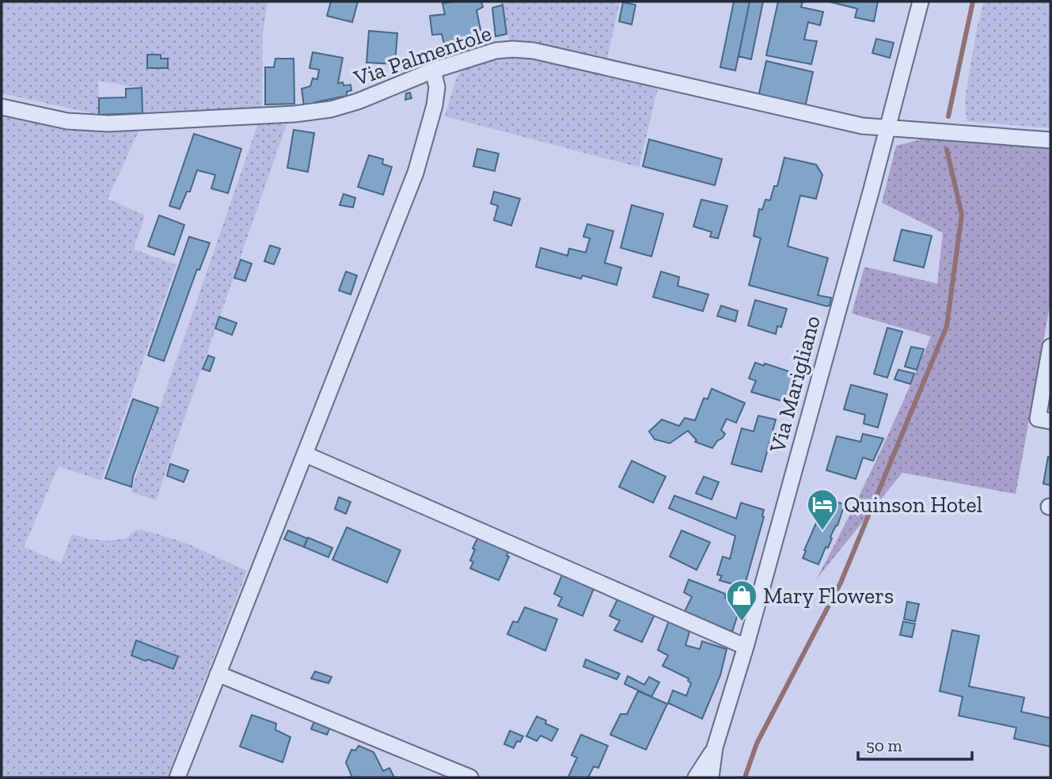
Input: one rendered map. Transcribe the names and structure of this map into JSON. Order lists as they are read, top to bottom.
{
  "streets": {
    "street": ["Via Palmentole", "Via Marigliano"]
  },
  "crossings": [
    ["Via Palmentole", "Via Marigliano"]
  ],
  "places": {
    "hotel": ["Quinson Hotel"],
    "shop": ["Mary Flowers"]
  },
  "scale_bar": "50 m"
}
